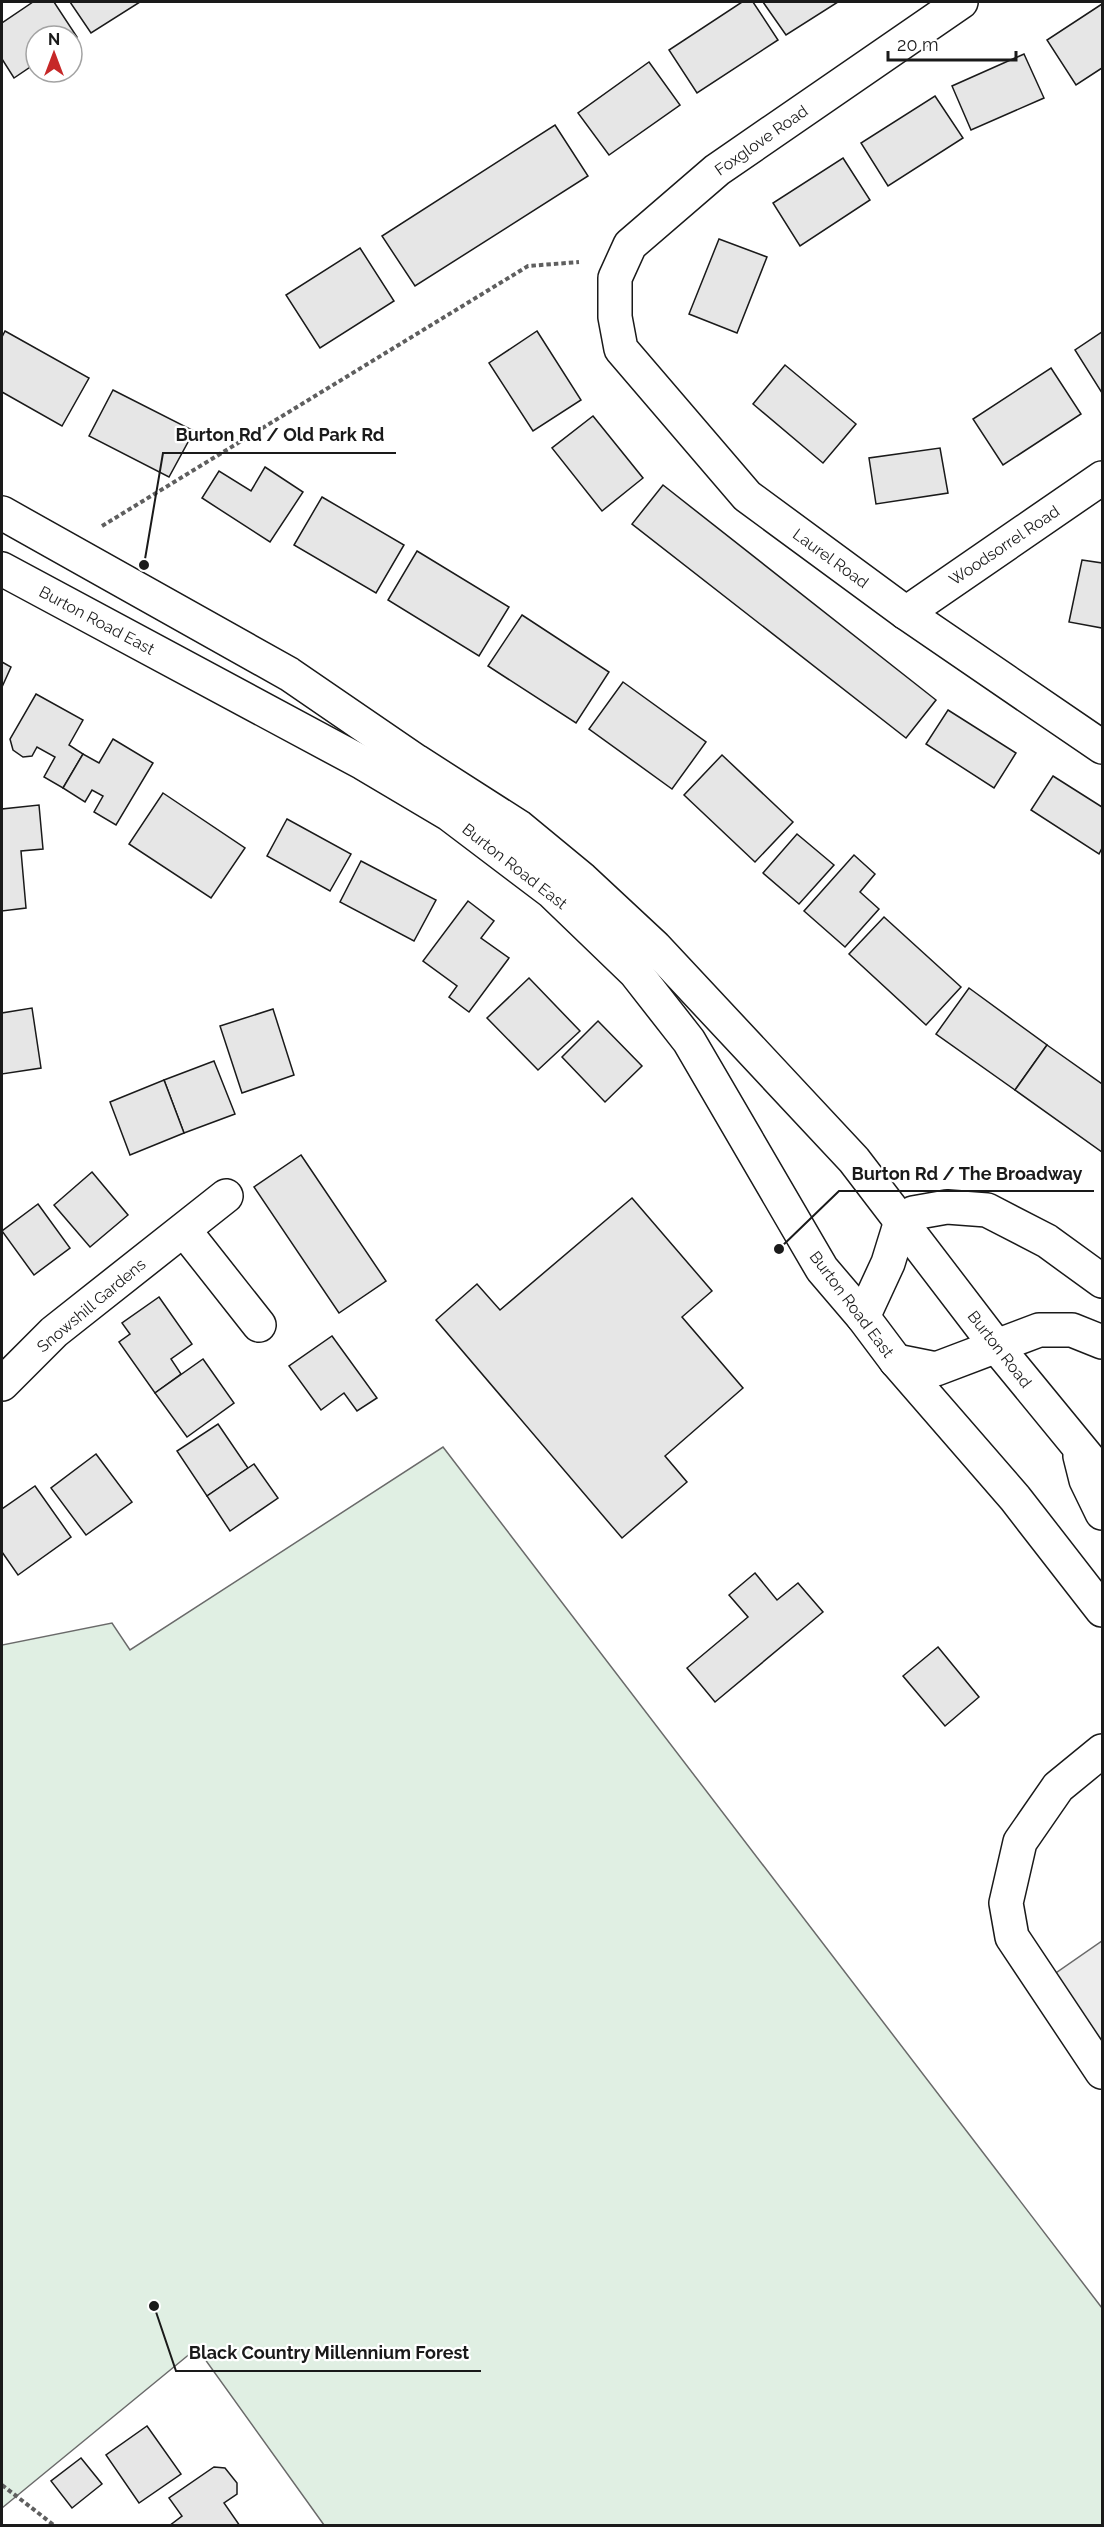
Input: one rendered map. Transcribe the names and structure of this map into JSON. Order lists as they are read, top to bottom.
{
  "streets": {
    "main road": [
      "Foxglove Road",
      "Woodsorrel Road",
      "Laurel Road",
      "Burton Road East",
      "Snowshill Gardens",
      "Burton Road"
    ]
  },
  "crossings": [
    ["Foxglove Road", "Laurel Road"],
    ["Woodsorrel Road", "Laurel Road"],
    ["Burton Road East", "Burton Road"]
  ],
  "places": ["Burton Rd / Old Park Rd", "Burton Rd / The Broadway", "Black Country Millennium Forest"],
  "scale_bar": "20 m",
  "north": "top"
}
